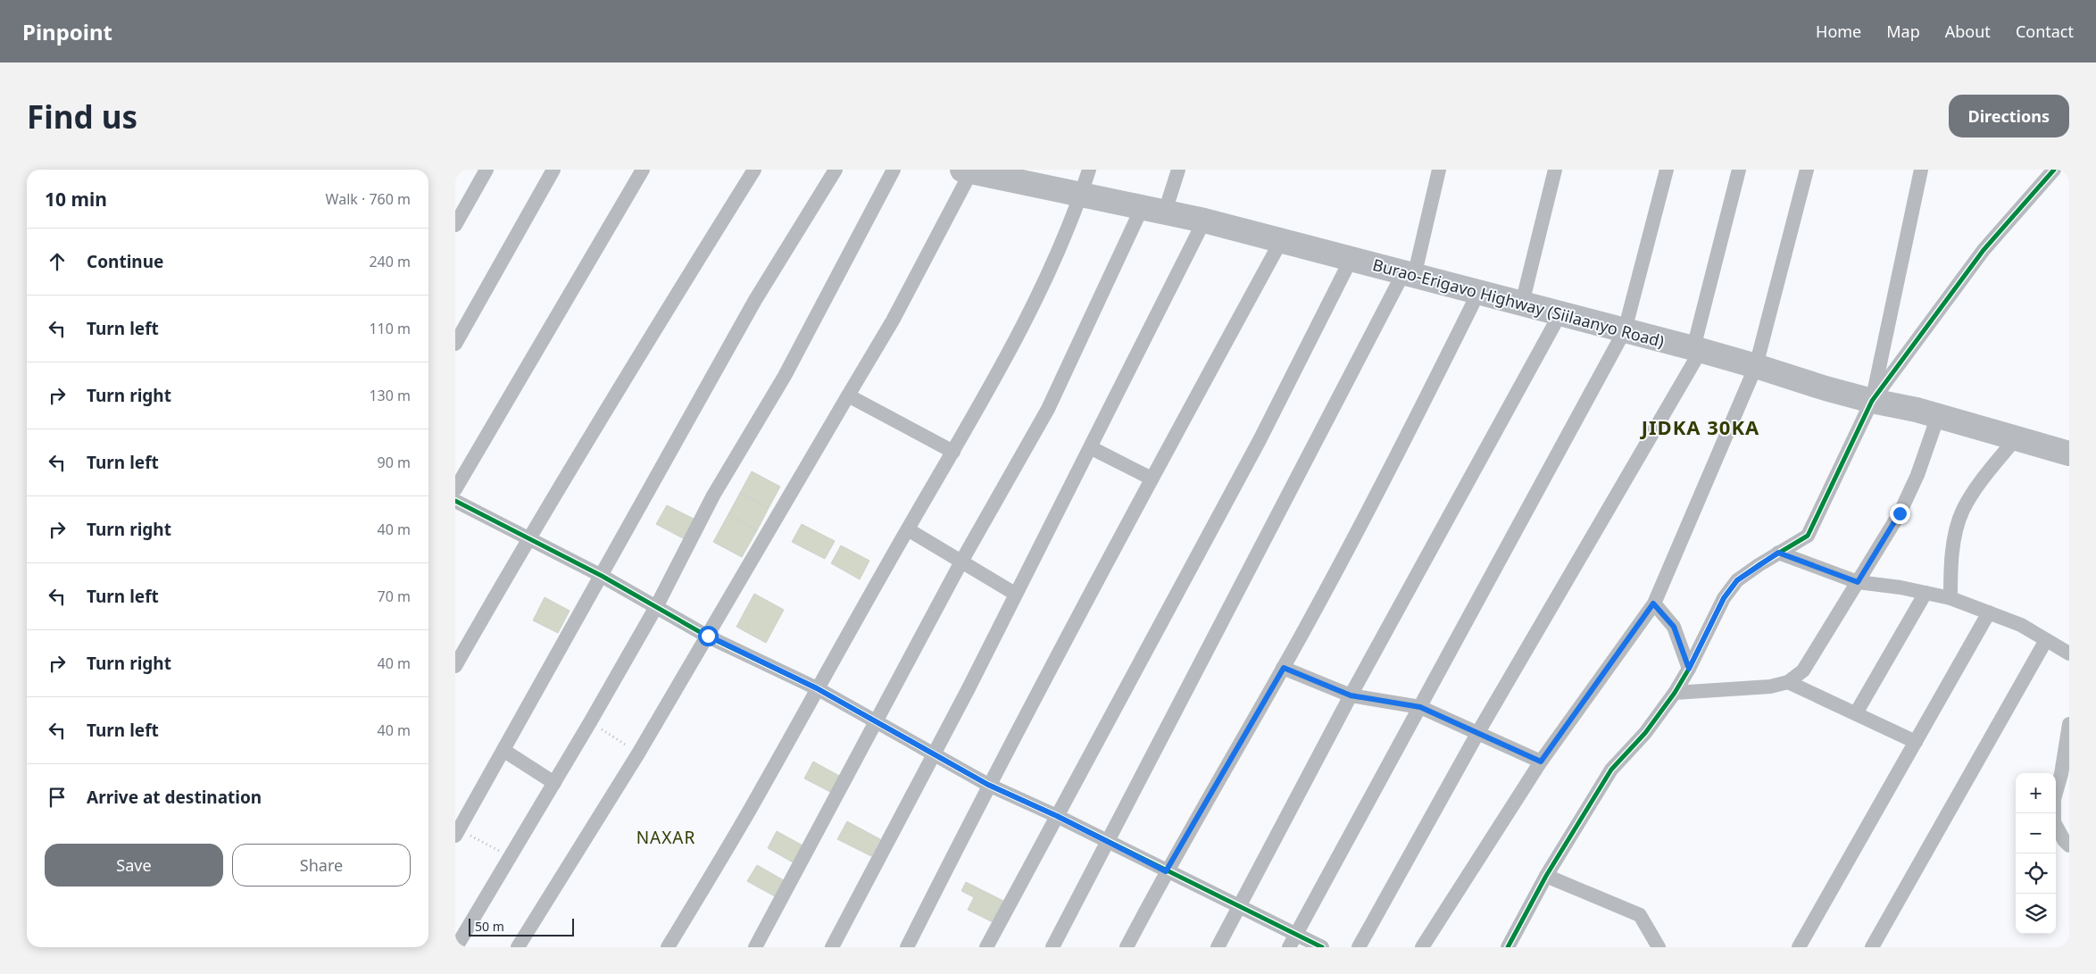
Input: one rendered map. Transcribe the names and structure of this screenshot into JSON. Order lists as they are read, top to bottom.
{
  "streets": {
    "highway": ["Burao-Erigavo Highway (Siilaanyo Road)"]
  },
  "districts": ["JIDKA 30KA", "NAXAR"],
  "scale_bar": "50 m",
  "page": {
    "header": "Pinpoint",
    "nav": [
      "Home",
      "Map",
      "About",
      "Contact"
    ],
    "buttons": [
      "Directions",
      ["Save", "Share"]
    ],
    "title": "Find us",
    "heading": ["10 min", "Walk · 760 m"],
    "list": [
      ["Continue", "240 m"],
      ["Turn left", "110 m"],
      ["Turn right", "130 m"],
      ["Turn left", "90 m"],
      ["Turn right", "40 m"],
      ["Turn left", "70 m"],
      ["Turn right", "40 m"],
      ["Turn left", "40 m"],
      "Arrive at destination"
    ],
    "map_buttons": ["+", "−"],
    "scale": "50 m"
  }
}
